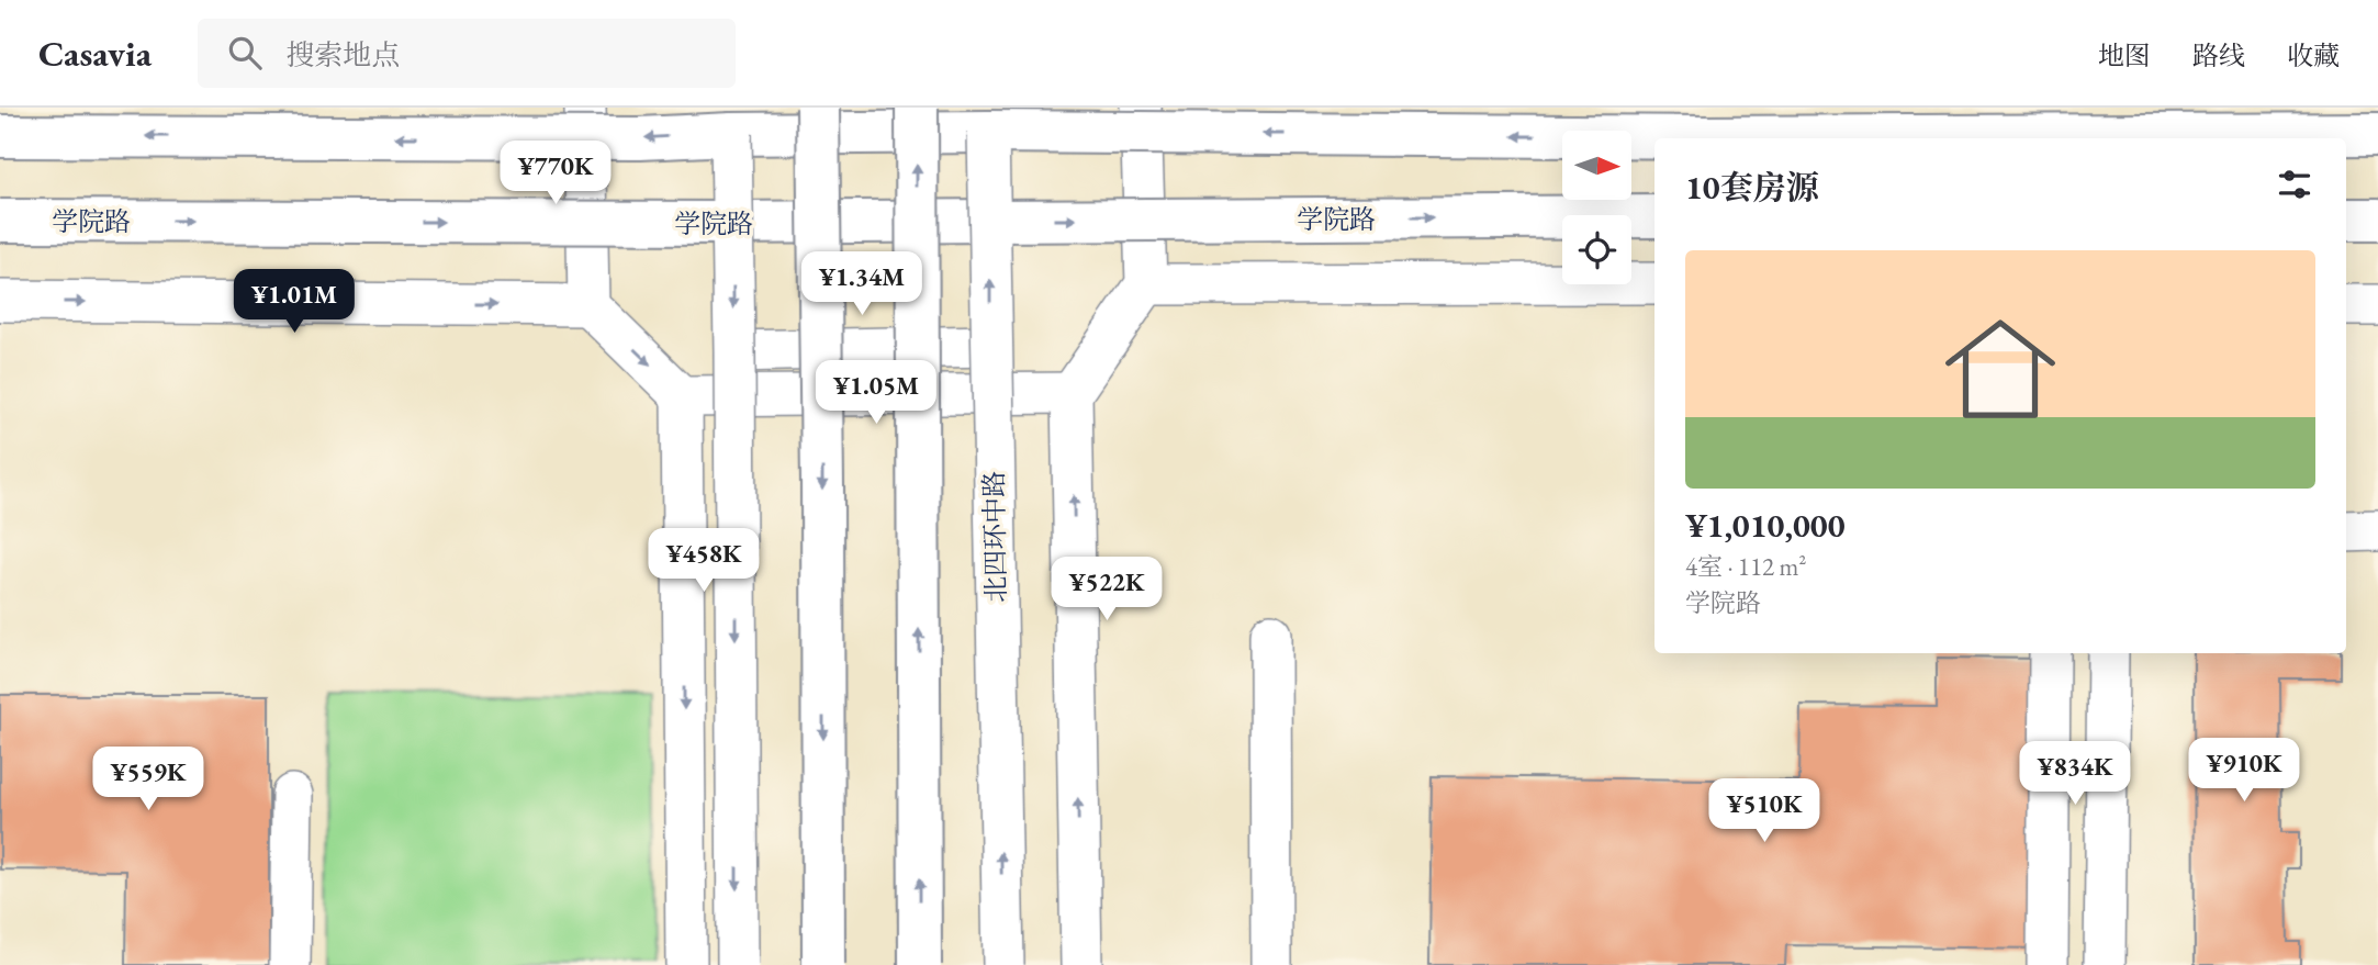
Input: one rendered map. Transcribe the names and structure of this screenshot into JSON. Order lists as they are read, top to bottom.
{
  "streets": {
    "main road": ["学院路"],
    "street": ["北四环中路"]
  },
  "crossings": [
    ["学院路", "北四环中路"]
  ],
  "north": "right",
  "page": {
    "header": "Casavia",
    "search": "搜索地点",
    "nav": ["地图", "路线", "收藏"],
    "heading": "10套房源",
    "price": [
      "¥770K",
      "¥1.34M",
      "¥1.01M",
      "¥1.05M",
      "¥458K",
      "¥522K",
      "¥910K",
      "¥834K",
      "¥559K",
      "¥510K"
    ],
    "list": [
      {
        "name": "¥1,010,000",
        "note": "4室 · 112 m² · 学院路"
      }
    ]
  }
}
